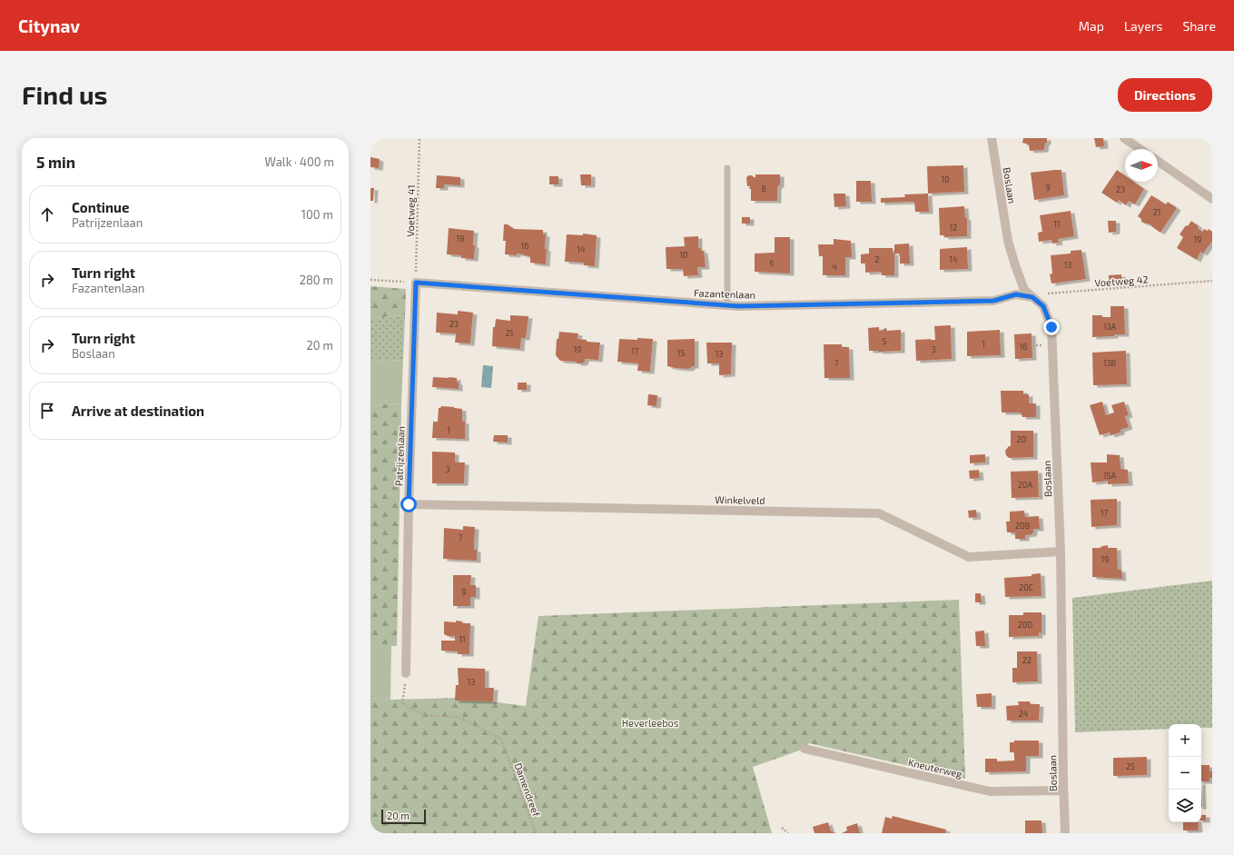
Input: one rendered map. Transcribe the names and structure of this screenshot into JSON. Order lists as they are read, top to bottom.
{
  "streets": {
    "street": [
      "Boslaan",
      "Fazantenlaan",
      "Patrijzenlaan",
      "Winkelveld",
      "Kneuterweg"
    ],
    "path": ["Voetweg 41", "Voetweg 42", "Damendreef"]
  },
  "crossings": [
    ["Boslaan", "Voetweg 42"],
    ["Boslaan", "Fazantenlaan"],
    ["Boslaan", "Winkelveld"],
    ["Boslaan", "Kneuterweg"],
    ["Voetweg 41", "Fazantenlaan"],
    ["Voetweg 41", "Patrijzenlaan"],
    ["Voetweg 42", "Fazantenlaan"],
    ["Fazantenlaan", "Patrijzenlaan"],
    ["Patrijzenlaan", "Winkelveld"],
    ["Patrijzenlaan", "Damendreef"]
  ],
  "parks": ["Heverleebos"],
  "house_numbers": [
    "10",
    "9",
    "8",
    "23",
    "21",
    "11",
    "12",
    "18",
    "19",
    "16",
    "14",
    "10",
    "2",
    "14",
    "6",
    "13",
    "4",
    "23",
    "13A",
    "21",
    "5",
    "1",
    "16",
    "19",
    "3",
    "17",
    "15",
    "13",
    "7",
    "13B",
    "1",
    "20",
    "3",
    "15A",
    "20A",
    "17",
    "20B",
    "7",
    "19",
    "20C",
    "9",
    "20D",
    "11",
    "22",
    "13",
    "24",
    "25"
  ],
  "scale_bar": "20 m",
  "north": "right",
  "page": {
    "header": "Citynav",
    "nav": ["Map", "Layers", "Share"],
    "buttons": "Directions",
    "title": "Find us",
    "heading": ["5 min", "Walk · 400 m"],
    "list": [
      ["Continue", "Patrijzenlaan", "100 m"],
      ["Turn right", "Fazantenlaan", "280 m"],
      ["Turn right", "Boslaan", "20 m"],
      "Arrive at destination"
    ],
    "map_buttons": ["+", "−"],
    "scale": "20 m"
  }
}
